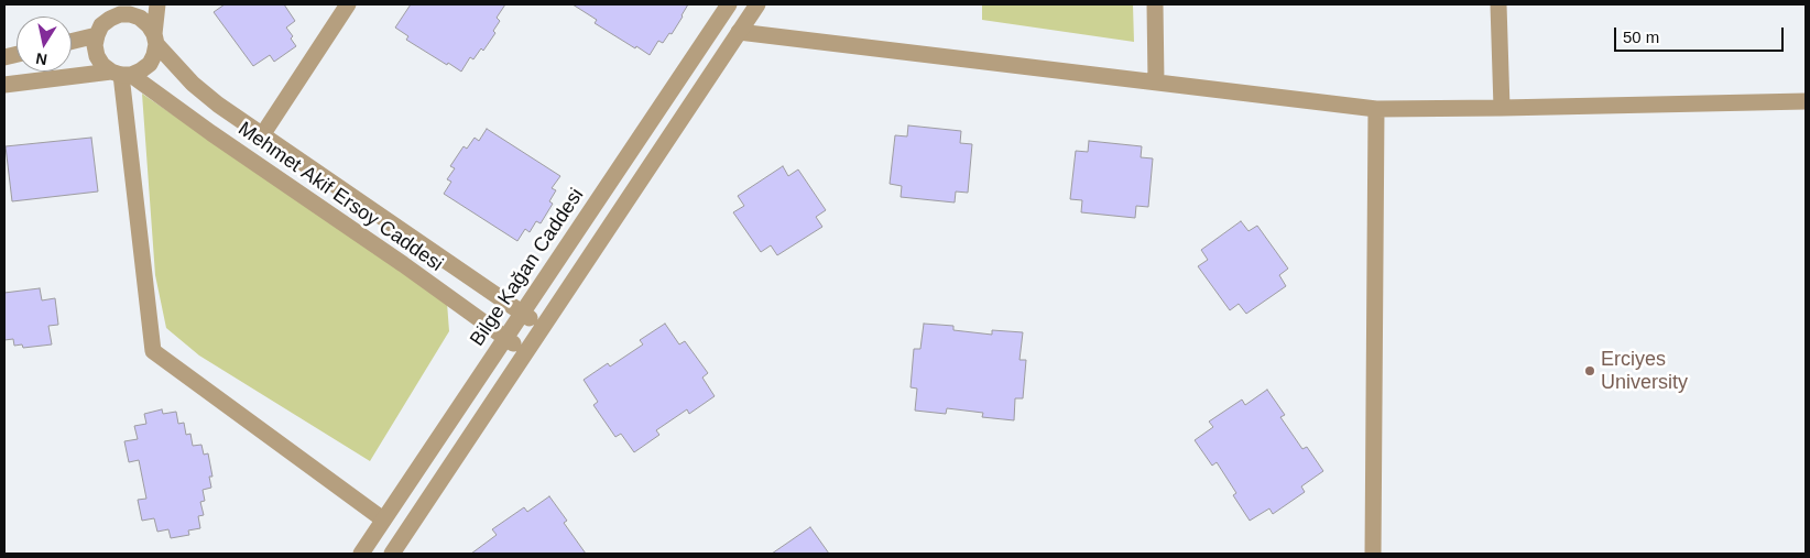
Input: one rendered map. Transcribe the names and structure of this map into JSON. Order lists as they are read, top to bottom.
{
  "streets": {
    "street": ["Mehmet Akif Ersoy Caddesi", "Bilge Kağan Caddesi"]
  },
  "crossings": [
    ["Mehmet Akif Ersoy Caddesi", "Bilge Kağan Caddesi"]
  ],
  "places": ["Erciyes University"],
  "scale_bar": "50 m",
  "north": "bottom"
}
